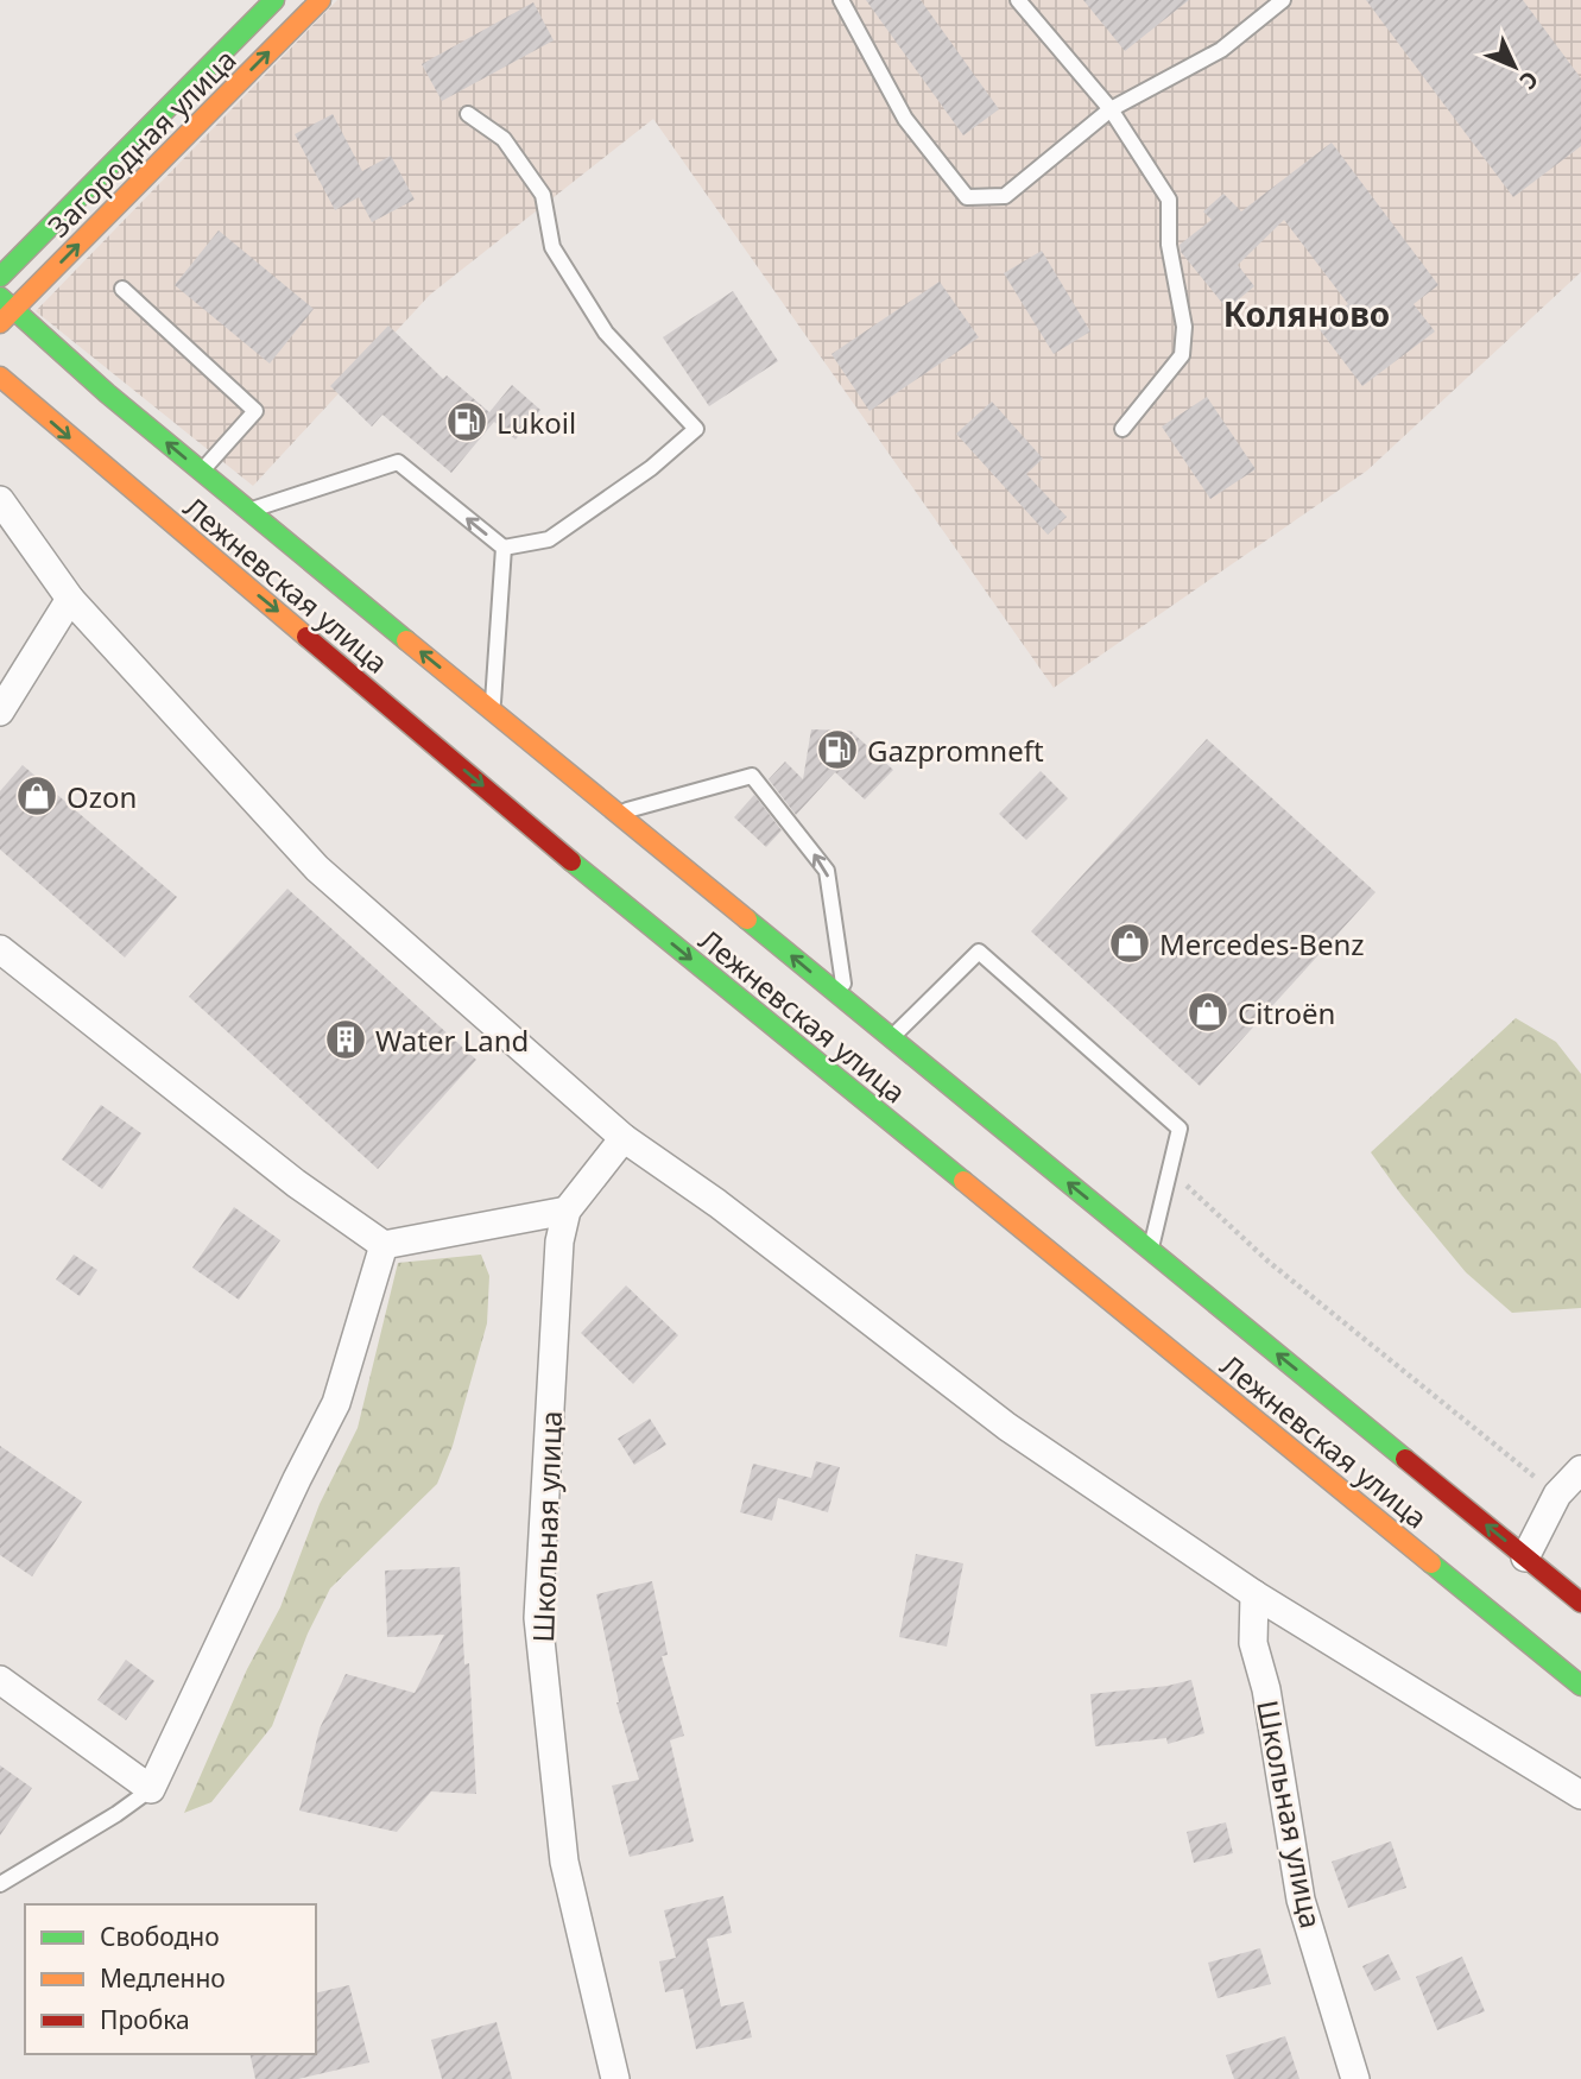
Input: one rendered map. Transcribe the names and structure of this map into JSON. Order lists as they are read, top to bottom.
{
  "streets": {
    "main road": ["Загородная улица", "Лежневская улица"],
    "street": ["Школьная улица"]
  },
  "crossings": [
    ["Загородная улица", "Лежневская улица"]
  ],
  "districts": ["Коляново"],
  "places": {
    "fuel station": ["Lukoil", "Gazpromneft"],
    "shop": ["Ozon", "Mercedes-Benz", "Citroën"],
    "building": ["Water Land"]
  },
  "legend": ["Свободно", "Медленно", "Пробка"],
  "north": "bottom right"
}
